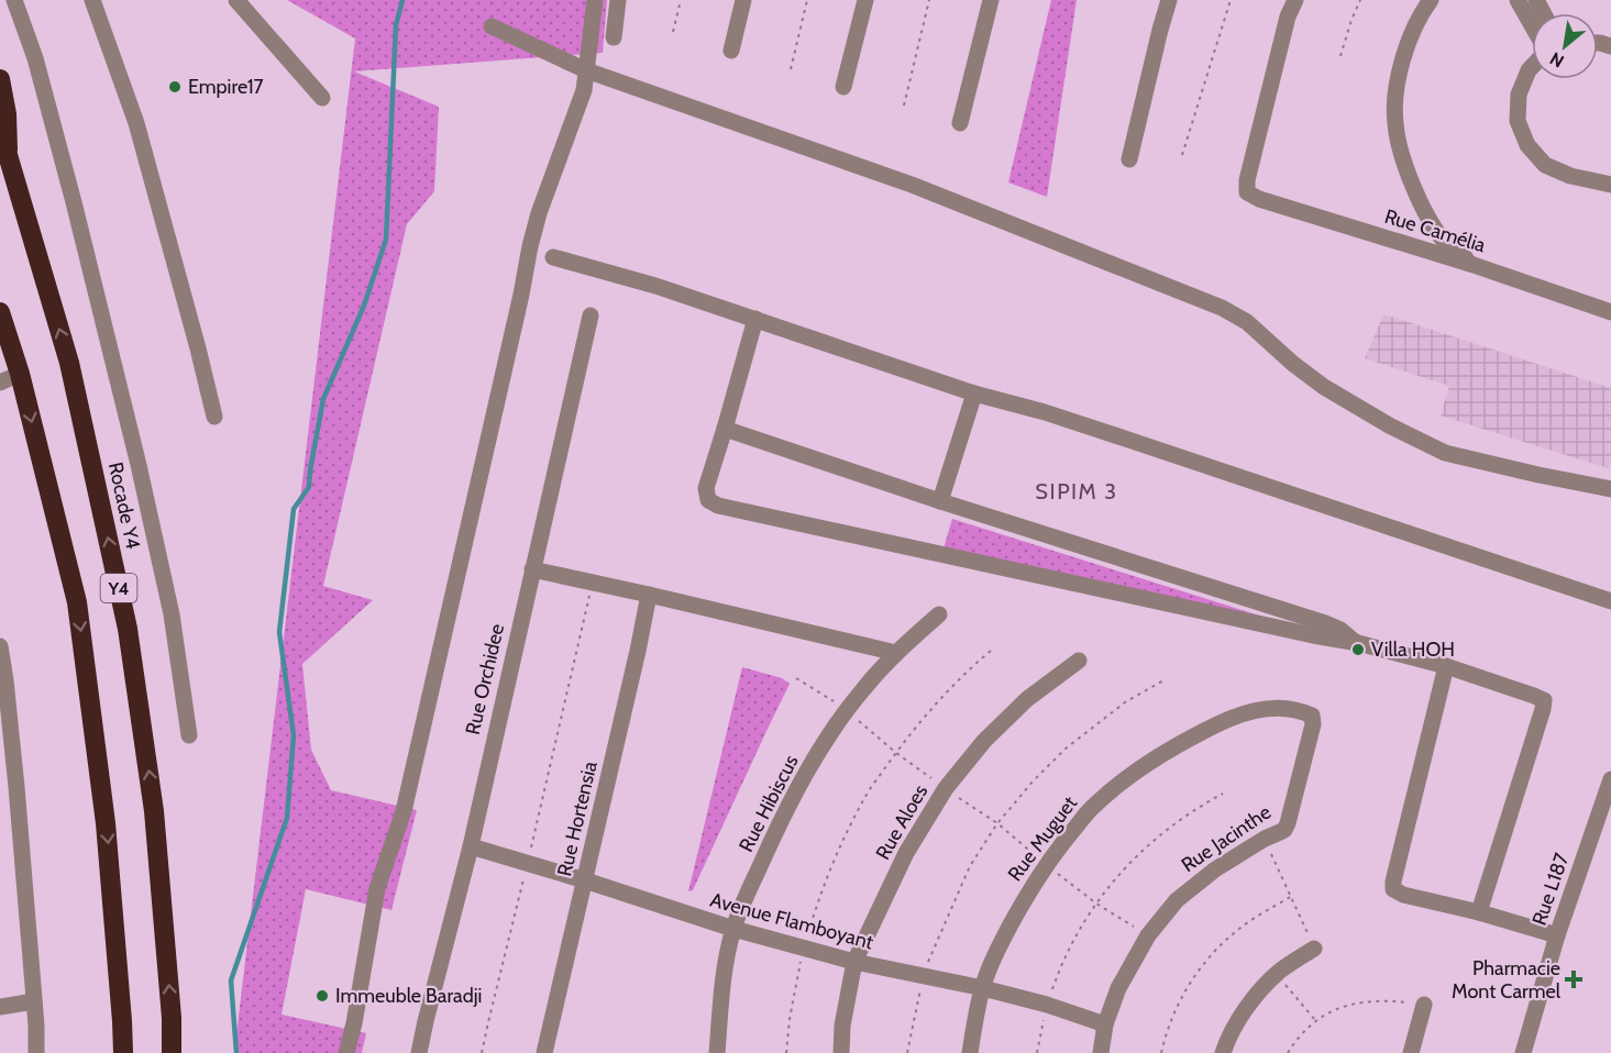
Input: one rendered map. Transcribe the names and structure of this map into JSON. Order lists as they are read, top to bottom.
{
  "streets": {
    "highway": ["Rocade Y4", "Y4"],
    "street": [
      "Rue Camélia",
      "Rue Orchidee",
      "Rue Hibiscus",
      "Rue Hortensia",
      "Rue Aloes",
      "Rue Muguet",
      "Rue Jacinthe",
      "Rue L187",
      "Avenue Flamboyant"
    ]
  },
  "crossings": [
    ["Rue Orchidee", "Avenue Flamboyant"],
    ["Rue Hibiscus", "Avenue Flamboyant"],
    ["Rue Hortensia", "Avenue Flamboyant"],
    ["Rue Aloes", "Avenue Flamboyant"],
    ["Rue Muguet", "Rue Jacinthe"],
    ["Rue Muguet", "Avenue Flamboyant"],
    ["Rue Jacinthe", "Avenue Flamboyant"]
  ],
  "districts": ["SIPIM 3"],
  "places": {
    "other": ["Empire17", "Villa HOH", "Immeuble Baradji"],
    "health": ["Pharmacie Mont Carmel"]
  },
  "north": "bottom left"
}
